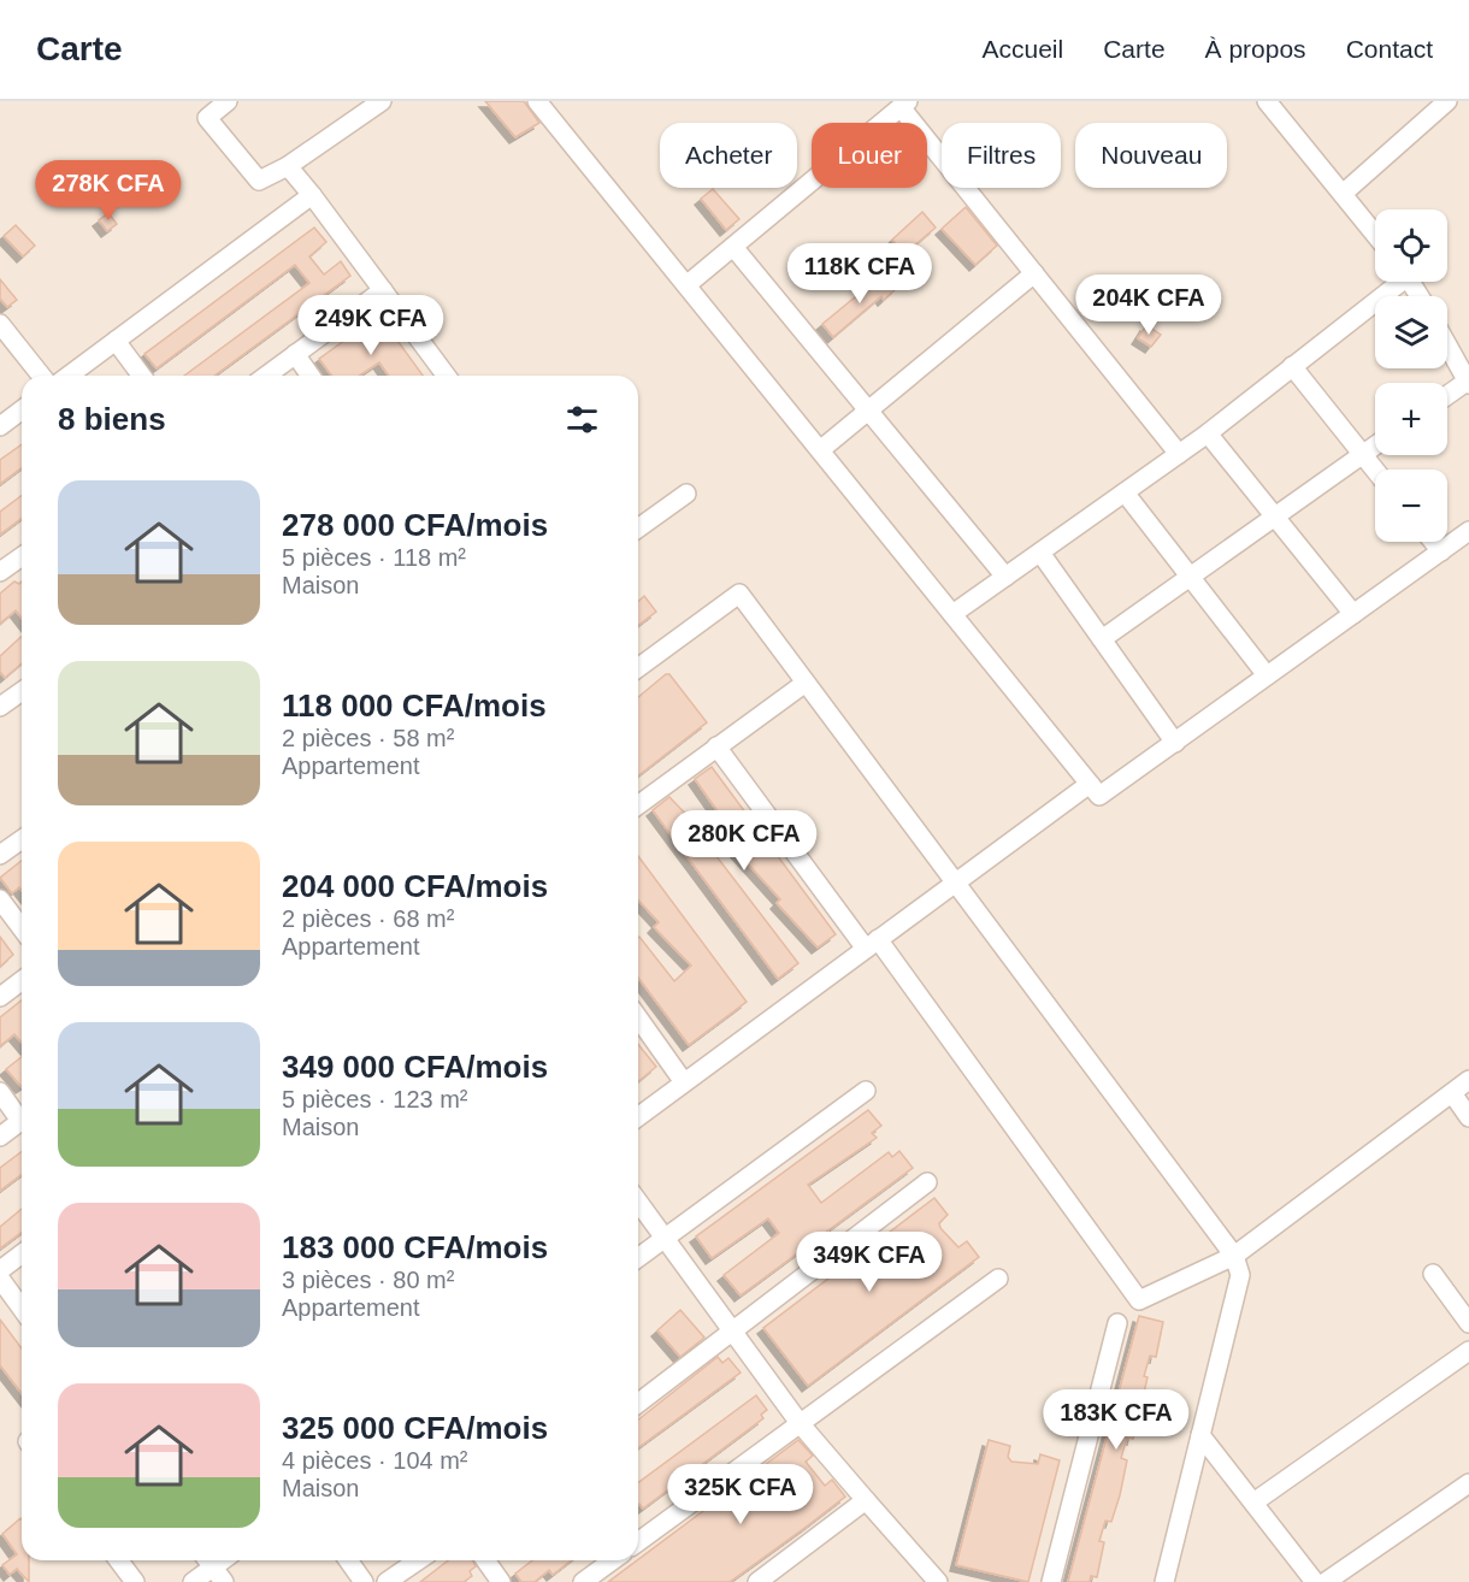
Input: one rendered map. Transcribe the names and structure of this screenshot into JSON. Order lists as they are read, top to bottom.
{
  "page": {
    "header": "Carte",
    "nav": [
      "Accueil",
      "Carte",
      "À propos",
      "Contact"
    ],
    "chip": [
      "Acheter",
      "Louer",
      "Filtres",
      "Nouveau"
    ],
    "price": [
      "278K CFA",
      "118K CFA",
      "204K CFA",
      "249K CFA",
      "280K CFA",
      "349K CFA",
      "183K CFA",
      "325K CFA"
    ],
    "map_buttons": ["+", "−"],
    "heading": "8 biens",
    "list": [
      {
        "name": "278 000 CFA/mois",
        "note": "5 pièces · 118 m² · Maison"
      },
      {
        "name": "118 000 CFA/mois",
        "note": "2 pièces · 58 m² · Appartement"
      },
      {
        "name": "204 000 CFA/mois",
        "note": "2 pièces · 68 m² · Appartement"
      },
      {
        "name": "349 000 CFA/mois",
        "note": "5 pièces · 123 m² · Maison"
      },
      {
        "name": "183 000 CFA/mois",
        "note": "3 pièces · 80 m² · Appartement"
      },
      {
        "name": "325 000 CFA/mois",
        "note": "4 pièces · 104 m² · Maison"
      }
    ]
  }
}
